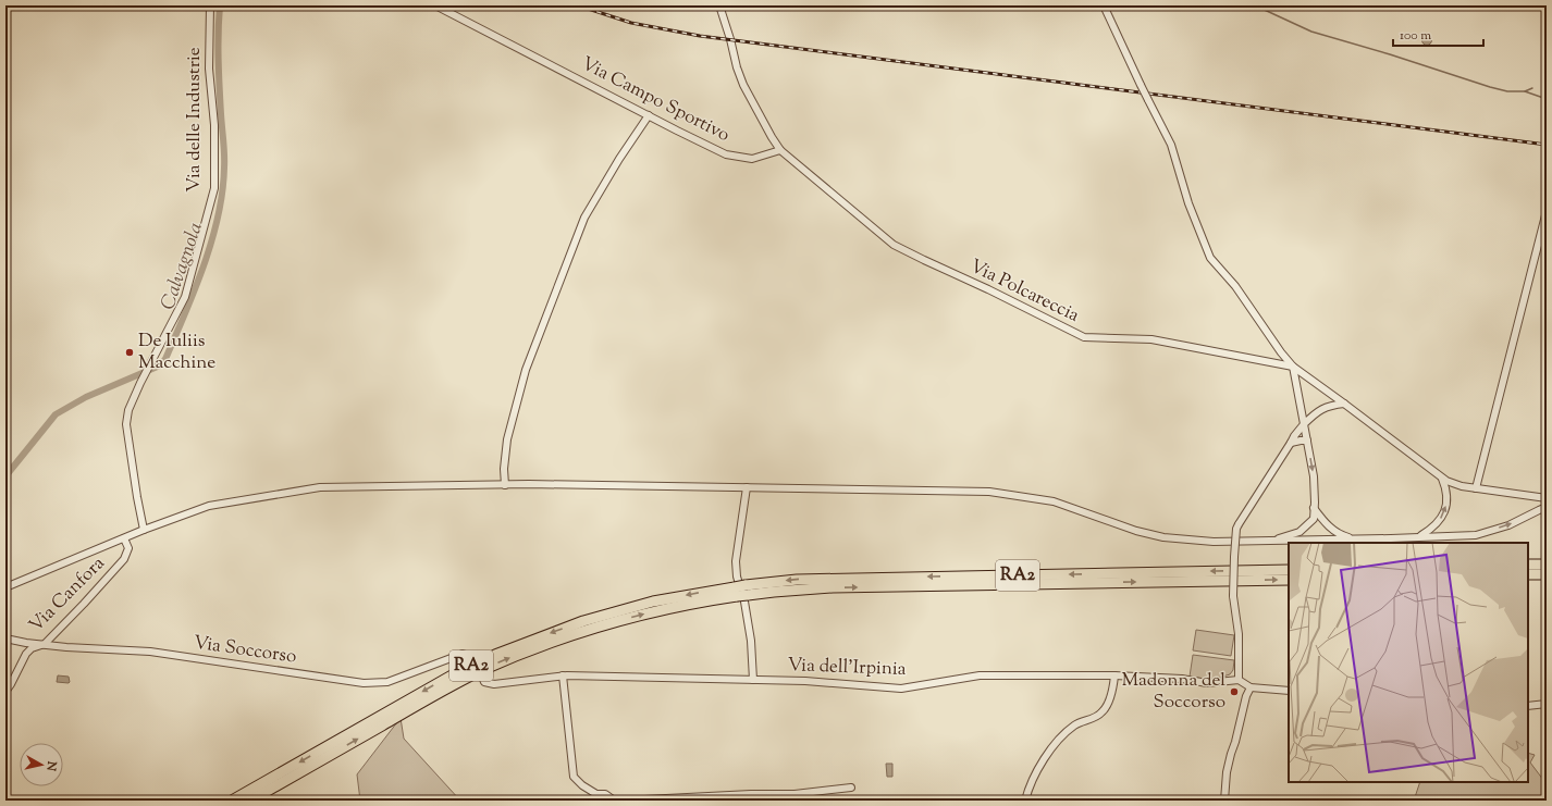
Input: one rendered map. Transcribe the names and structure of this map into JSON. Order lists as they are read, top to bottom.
{
  "streets": {
    "highway": ["RA2"],
    "street": [
      "Via Campo Sportivo",
      "Via delle Industrie",
      "Via Polcareccia",
      "Via Canfora",
      "Via Soccorso",
      "Via dell'Irpinia"
    ]
  },
  "crossings": [
    ["Via Campo Sportivo", "Via Polcareccia"],
    ["Via Canfora", "Via Soccorso"]
  ],
  "water": ["Calvagnola"],
  "places": ["De Iuliis Macchine", "Madonna del Soccorso"],
  "scale_bar": "100 m",
  "north": "right"
}
